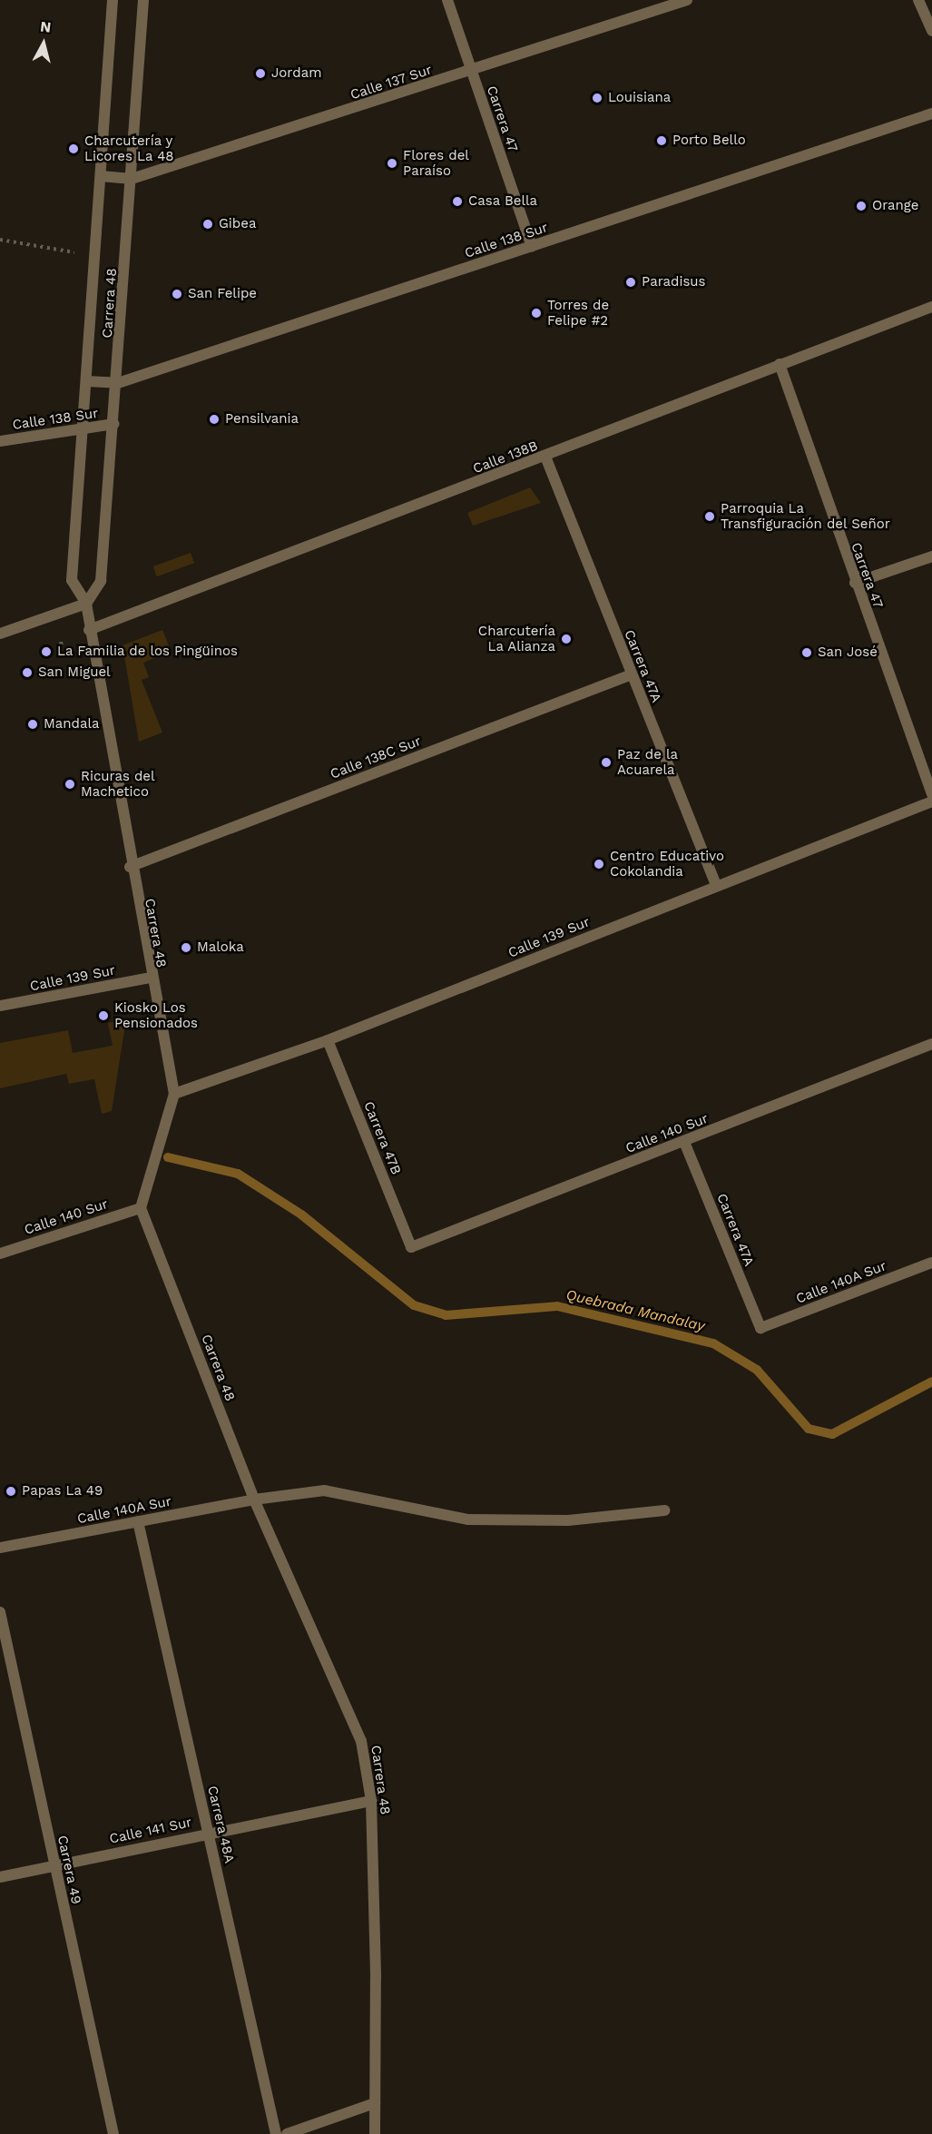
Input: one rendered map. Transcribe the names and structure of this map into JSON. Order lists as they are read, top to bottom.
{
  "streets": {
    "street": [
      "Calle 137 Sur",
      "Carrera 47",
      "Calle 138 Sur",
      "Carrera 48",
      "Calle 138B",
      "Carrera 47A",
      "Calle 138C Sur",
      "Calle 139 Sur",
      "Calle 140 Sur",
      "Carrera 47B",
      "Calle 140A Sur",
      "Carrera 48A",
      "Calle 141 Sur",
      "Carrera 49"
    ]
  },
  "crossings": [
    ["Calle 137 Sur", "Carrera 47"],
    ["Calle 137 Sur", "Carrera 48"],
    ["Carrera 47", "Calle 138 Sur"],
    ["Carrera 47", "Calle 138B"],
    ["Calle 138 Sur", "Carrera 48"],
    ["Carrera 48", "Calle 138B"],
    ["Carrera 48", "Calle 138C Sur"],
    ["Carrera 48", "Calle 139 Sur"],
    ["Carrera 48", "Calle 140 Sur"],
    ["Carrera 48", "Calle 140A Sur"],
    ["Carrera 48", "Calle 141 Sur"],
    ["Calle 138B", "Carrera 47A"],
    ["Carrera 47A", "Calle 138C Sur"],
    ["Carrera 47A", "Calle 139 Sur"],
    ["Carrera 47A", "Calle 140 Sur"],
    ["Carrera 47A", "Calle 140A Sur"],
    ["Calle 139 Sur", "Carrera 47B"],
    ["Calle 140 Sur", "Carrera 47B"],
    ["Calle 140A Sur", "Carrera 48A"],
    ["Carrera 48A", "Calle 141 Sur"],
    ["Calle 141 Sur", "Carrera 49"]
  ],
  "water": ["Quebrada Mandalay"],
  "places": [
    "Jordam",
    "Louisiana",
    "Porto Bello",
    "Charcutería y Licores La 48",
    "Flores del Paraíso",
    "Casa Bella",
    "Orange",
    "Gibea",
    "Paradisus",
    "San Felipe",
    "Torres de Felipe #2",
    "Pensilvania",
    "Parroquia La Transfiguración del Señor",
    "Charcutería La Alianza",
    "La Familia de los Pingüinos",
    "San José",
    "San Miguel",
    "Mandala",
    "Paz de la Acuarela",
    "Ricuras del Machetico",
    "Centro Educativo Cokolandia",
    "Maloka",
    "Kiosko Los Pensionados",
    "Papas La 49"
  ],
  "north": "top"
}
